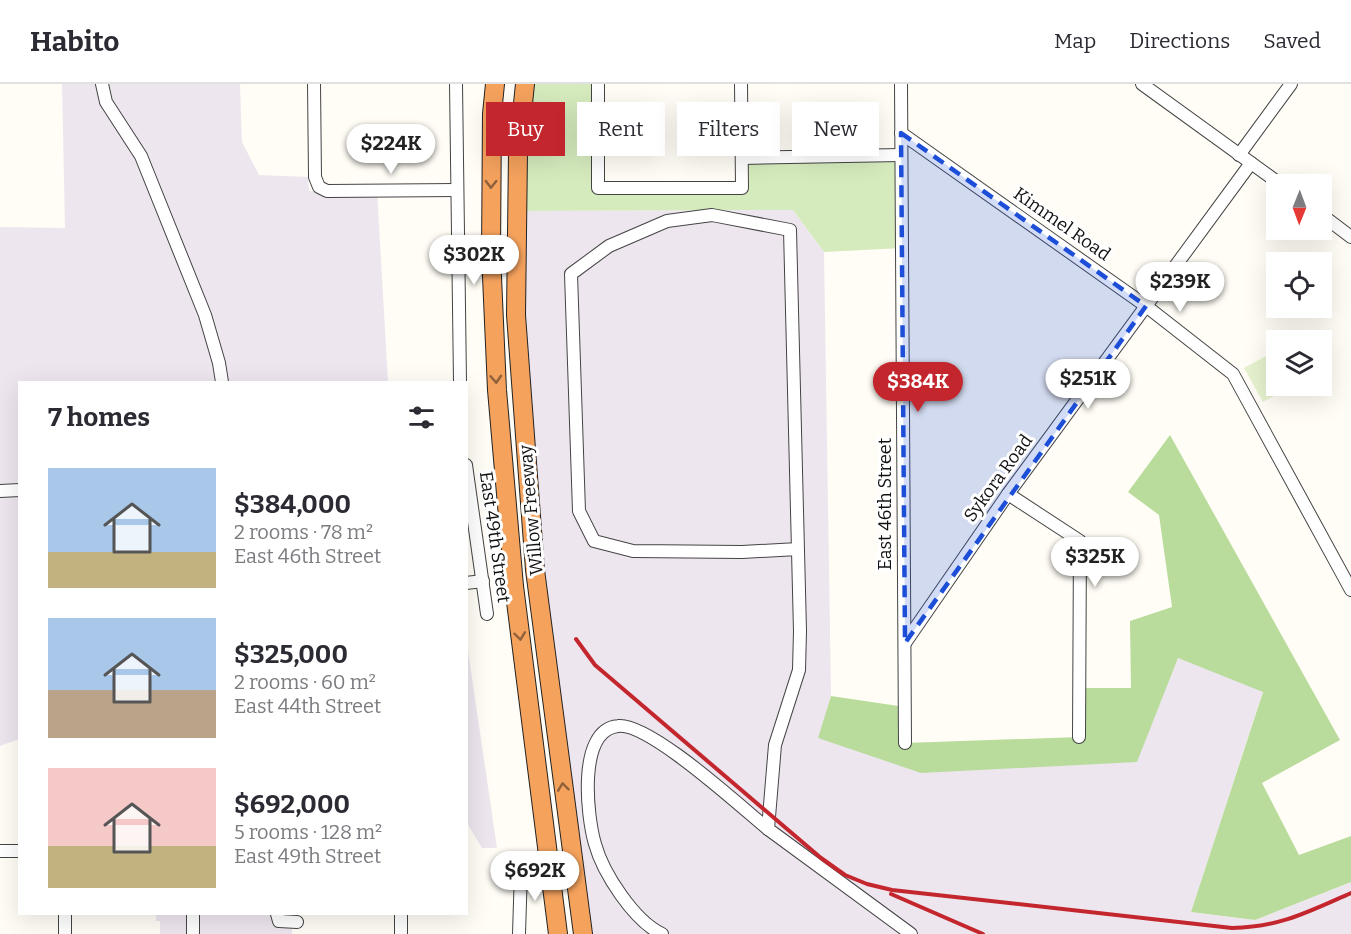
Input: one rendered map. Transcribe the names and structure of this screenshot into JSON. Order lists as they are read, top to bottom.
{
  "streets": {
    "highway": ["Willow Freeway"],
    "street": [
      "Kimmel Road",
      "Sykora Road",
      "East 46th Street",
      "East 49th Street"
    ]
  },
  "crossings": [
    ["Kimmel Road", "Sykora Road"],
    ["Kimmel Road", "East 46th Street"],
    ["Sykora Road", "East 46th Street"]
  ],
  "north": "bottom",
  "page": {
    "header": "Habito",
    "nav": ["Map", "Directions", "Saved"],
    "chip": [
      "Buy",
      "Rent",
      "Filters",
      "New"
    ],
    "price": [
      "$224K",
      "$302K",
      "$239K",
      "$251K",
      "$384K",
      "$325K",
      "$692K"
    ],
    "heading": "7 homes",
    "list": [
      {
        "name": "$384,000",
        "note": "2 rooms · 78 m² · East 46th Street"
      },
      {
        "name": "$325,000",
        "note": "2 rooms · 60 m² · East 44th Street"
      },
      {
        "name": "$692,000",
        "note": "5 rooms · 128 m² · East 49th Street"
      }
    ]
  }
}
